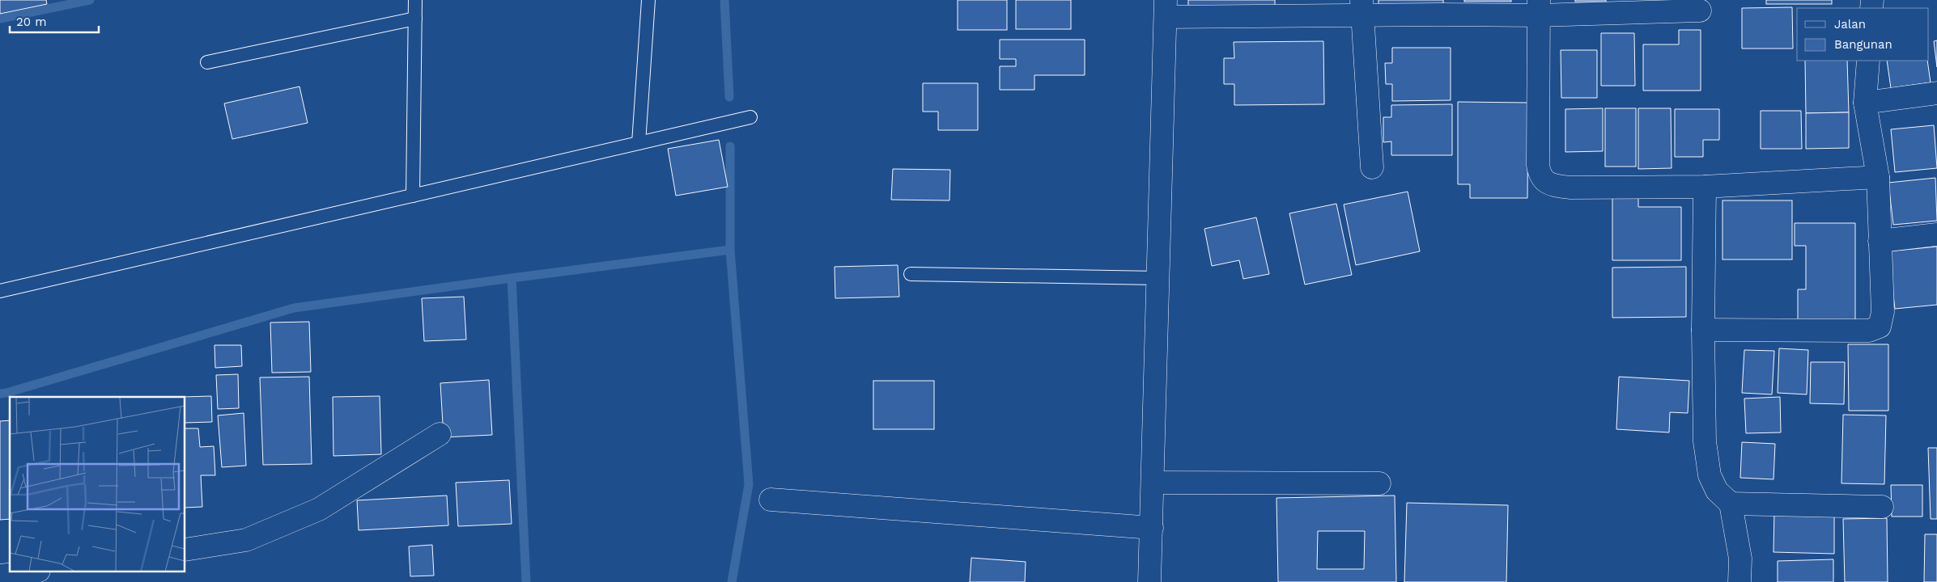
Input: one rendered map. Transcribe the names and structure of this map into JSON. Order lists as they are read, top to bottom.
{
  "legend": ["Jalan", "Bangunan"],
  "scale_bar": "20 m"
}
